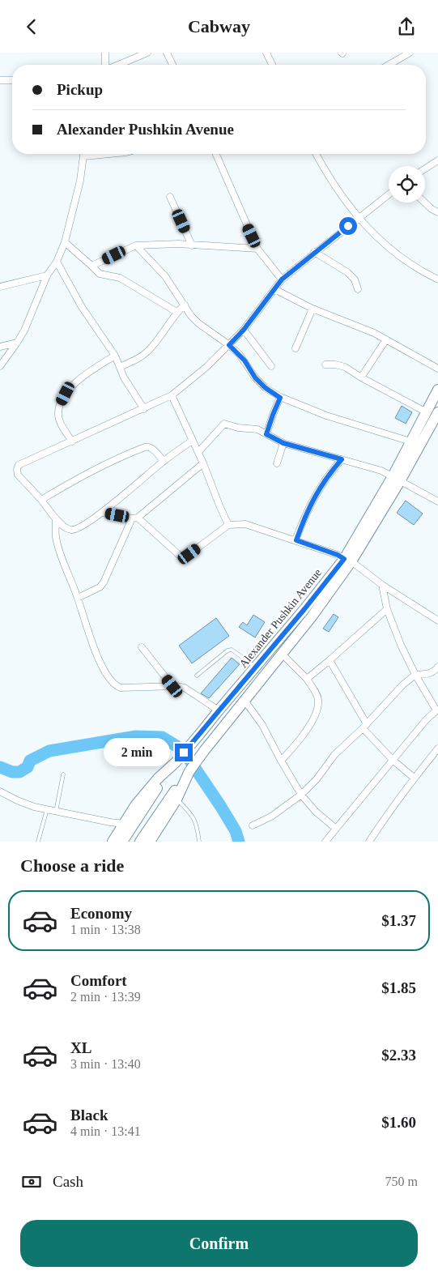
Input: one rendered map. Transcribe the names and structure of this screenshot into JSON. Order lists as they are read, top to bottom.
{
  "streets": {
    "main road": ["Alexander Pushkin Avenue"]
  },
  "page": {
    "header": "Cabway",
    "banner": ["Pickup", "Alexander Pushkin Avenue"],
    "bubble": "2 min",
    "heading": "Choose a ride",
    "list": [
      {
        "name": "Economy",
        "note": "1 min · 13:38",
        "value": "$1.37"
      },
      {
        "name": "Comfort",
        "note": "2 min · 13:39",
        "value": "$1.85"
      },
      {
        "name": "XL",
        "note": "3 min · 13:40",
        "value": "$2.33"
      },
      {
        "name": "Black",
        "note": "4 min · 13:41",
        "value": "$1.60"
      }
    ],
    "pay": ["Cash", "750 m"],
    "buttons": "Confirm"
  }
}
